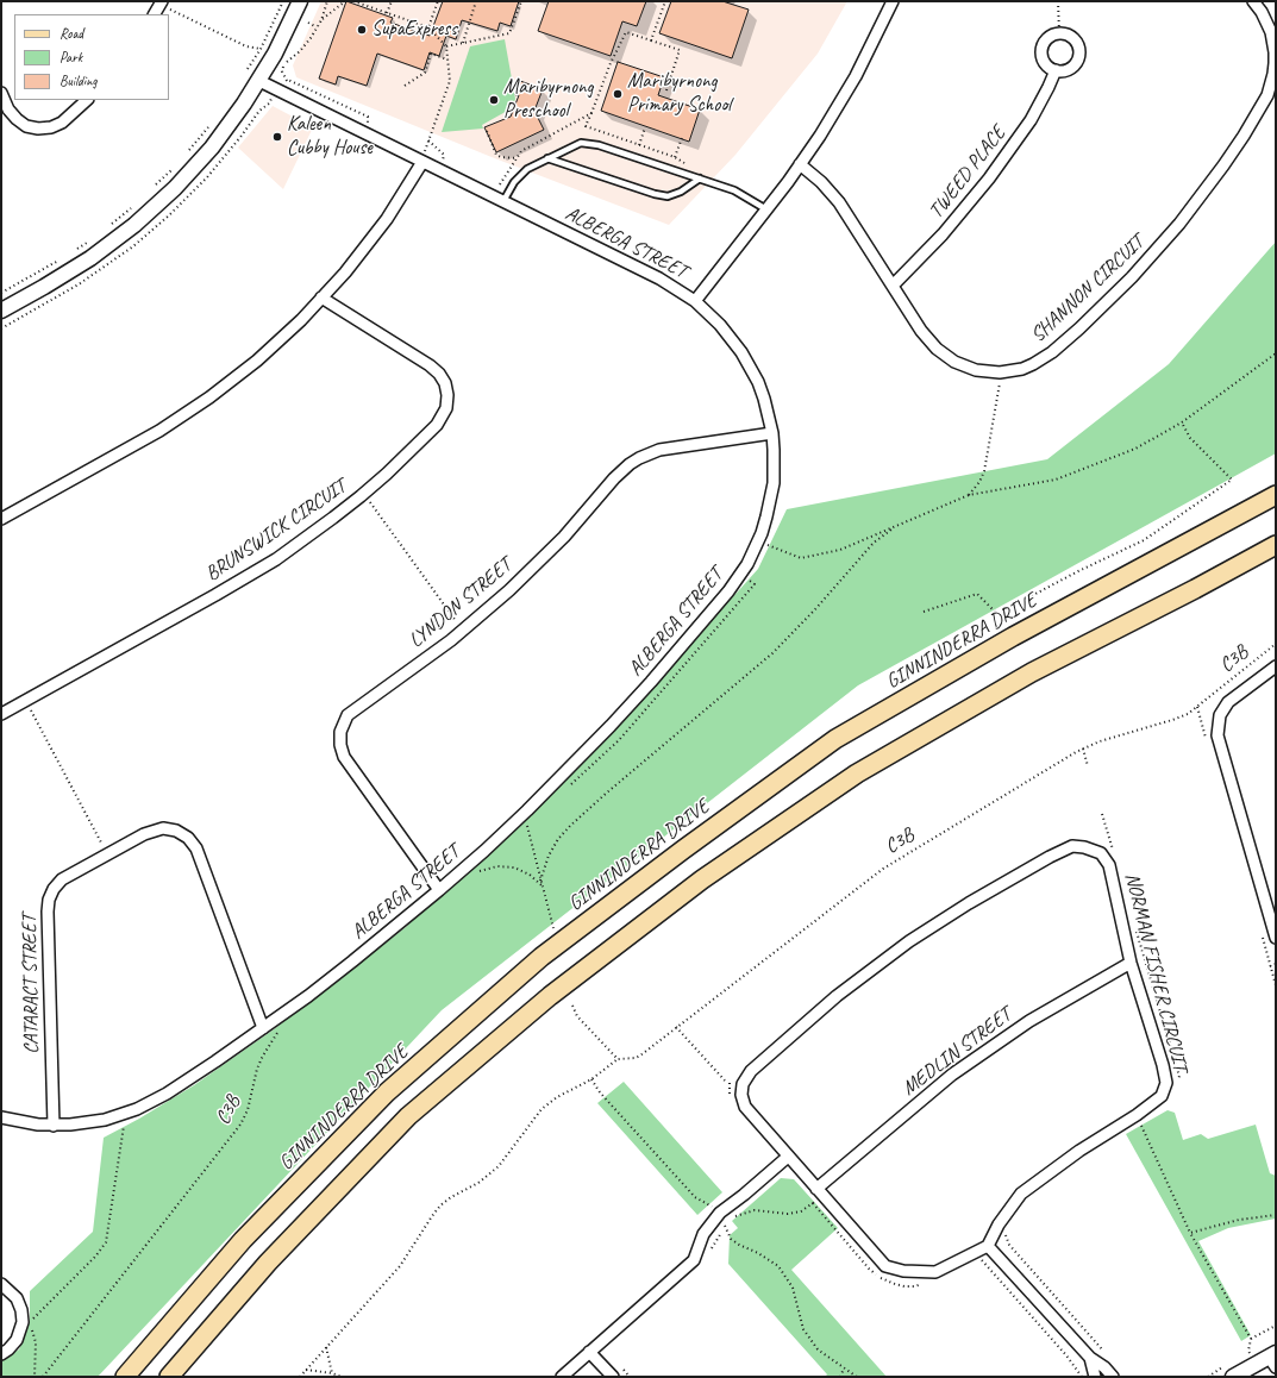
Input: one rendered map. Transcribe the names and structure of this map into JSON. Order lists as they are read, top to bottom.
{
  "streets": {
    "main road": ["GINNINDERRA DRIVE"],
    "street": [
      "TWEED PLACE",
      "ALBERGA STREET",
      "SHANNON CIRCUIT",
      "BRUNSWICK CIRCUIT",
      "LYNDON STREET",
      "NORMAN FISHER CIRCUIT",
      "CATARACT STREET",
      "MEDLIN STREET"
    ],
    "path": ["C3B"]
  },
  "crossings": [
    ["TWEED PLACE", "SHANNON CIRCUIT"],
    ["ALBERGA STREET", "LYNDON STREET"],
    ["ALBERGA STREET", "CATARACT STREET"],
    ["NORMAN FISHER CIRCUIT", "MEDLIN STREET"]
  ],
  "places": [
    "SupaExpress",
    "Maribyrnong Primary School",
    "Maribyrnong Preschool",
    "Kaleen Cubby House"
  ],
  "legend": ["Road", "Park", "Building"]
}
